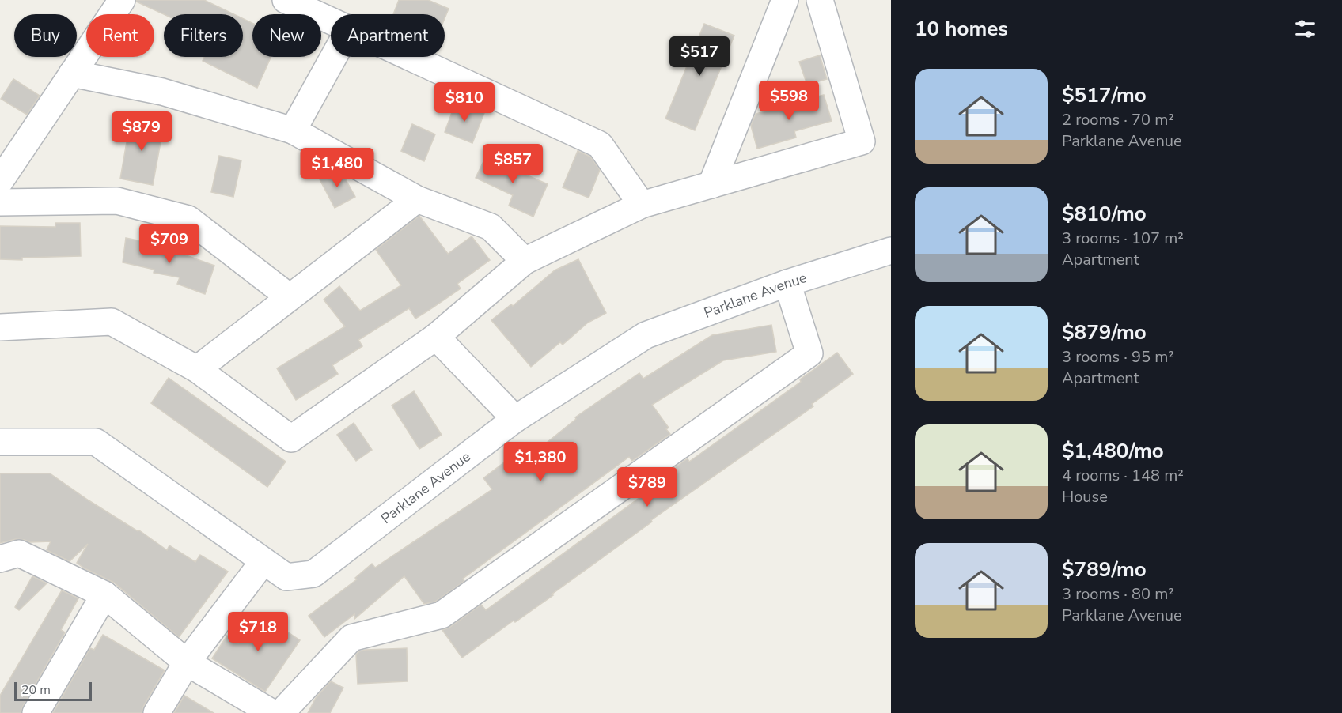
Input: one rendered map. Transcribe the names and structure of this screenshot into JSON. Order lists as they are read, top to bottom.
{
  "streets": {
    "street": ["Parklane Avenue"]
  },
  "scale_bar": "20 m",
  "page": {
    "heading": "10 homes",
    "chip": [
      "Buy",
      "Rent",
      "Filters",
      "New",
      "Apartment"
    ],
    "price": [
      "$517",
      "$598",
      "$810",
      "$879",
      "$857",
      "$1,480",
      "$709",
      "$1,380",
      "$789",
      "$718"
    ],
    "list": [
      {
        "name": "$517/mo",
        "note": "2 rooms · 70 m² · Parklane Avenue"
      },
      {
        "name": "$810/mo",
        "note": "3 rooms · 107 m² · Apartment"
      },
      {
        "name": "$879/mo",
        "note": "3 rooms · 95 m² · Apartment"
      },
      {
        "name": "$1,480/mo",
        "note": "4 rooms · 148 m² · House"
      },
      {
        "name": "$789/mo",
        "note": "3 rooms · 80 m² · Parklane Avenue"
      }
    ],
    "scale": "20 m"
  }
}
